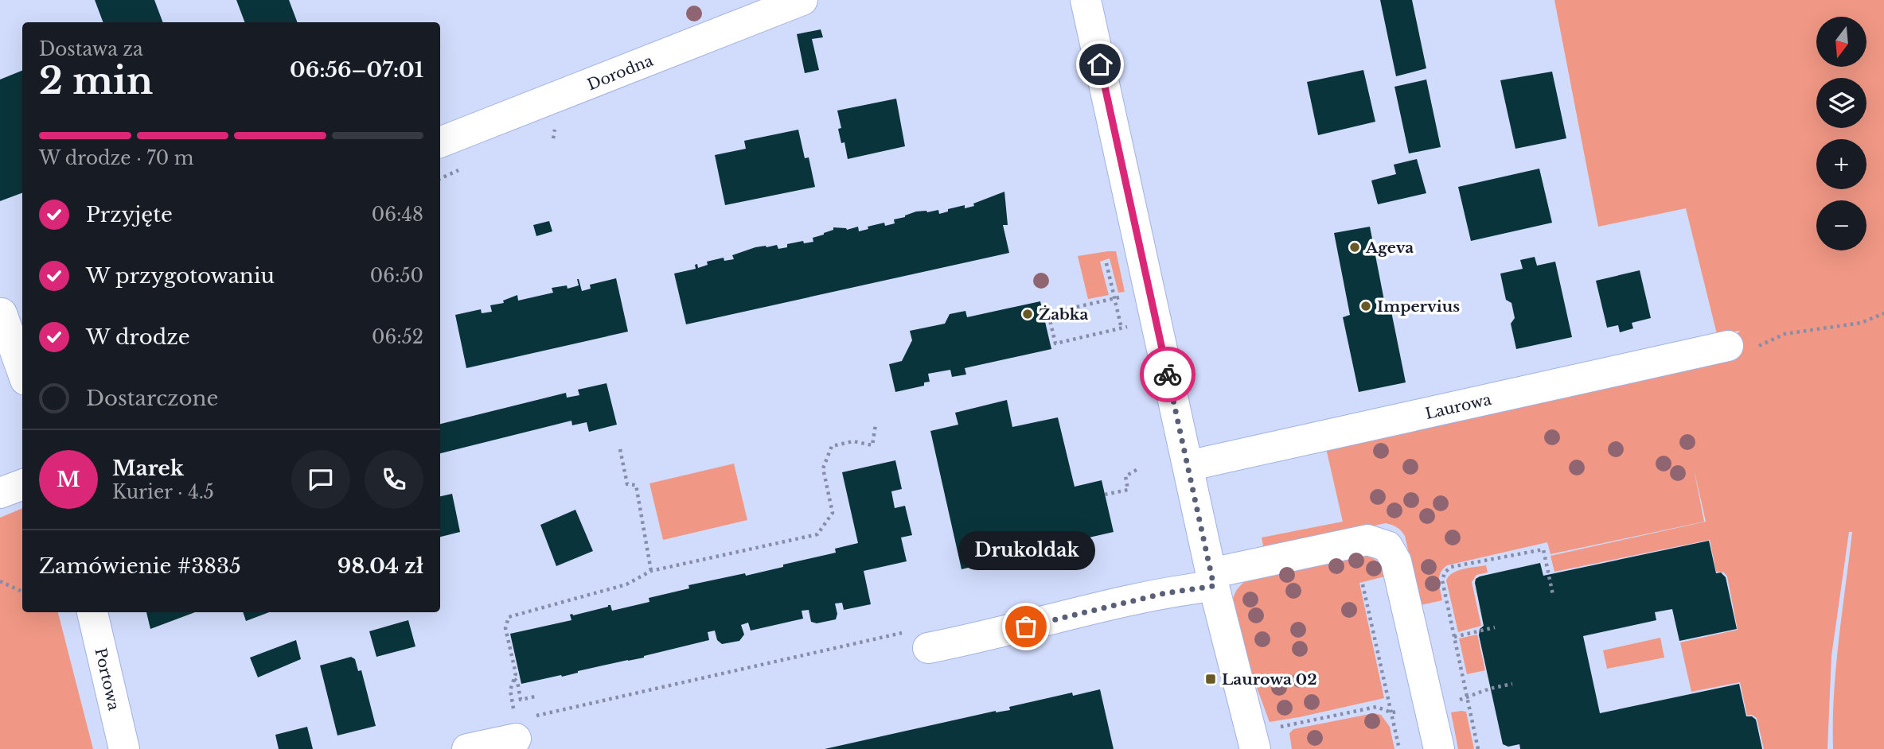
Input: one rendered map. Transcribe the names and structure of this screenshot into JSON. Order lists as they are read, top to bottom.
{
  "streets": {
    "street": ["Dorodna", "Laurowa", "Portowa"]
  },
  "places": {
    "other": [
      "Ageva",
      "Impervius",
      "Żabka",
      "Drukoldak"
    ],
    "transit": ["Laurowa 02"]
  },
  "north": "bottom",
  "page": {
    "map_buttons": ["+", "−"],
    "heading": ["2 min", "Dostawa za", "06:56–07:01"],
    "panel": [
      "Marek",
      "Kurier · 4.5",
      "Zamówienie #3835",
      "98.04 zł"
    ],
    "bar": "W drodze · 70 m",
    "list": [
      ["Przyjęte", "06:48"],
      ["W przygotowaniu", "06:50"],
      ["W drodze", "06:52"],
      "Dostarczone"
    ],
    "round": "M",
    "bubble": "Drukoldak"
  }
}
